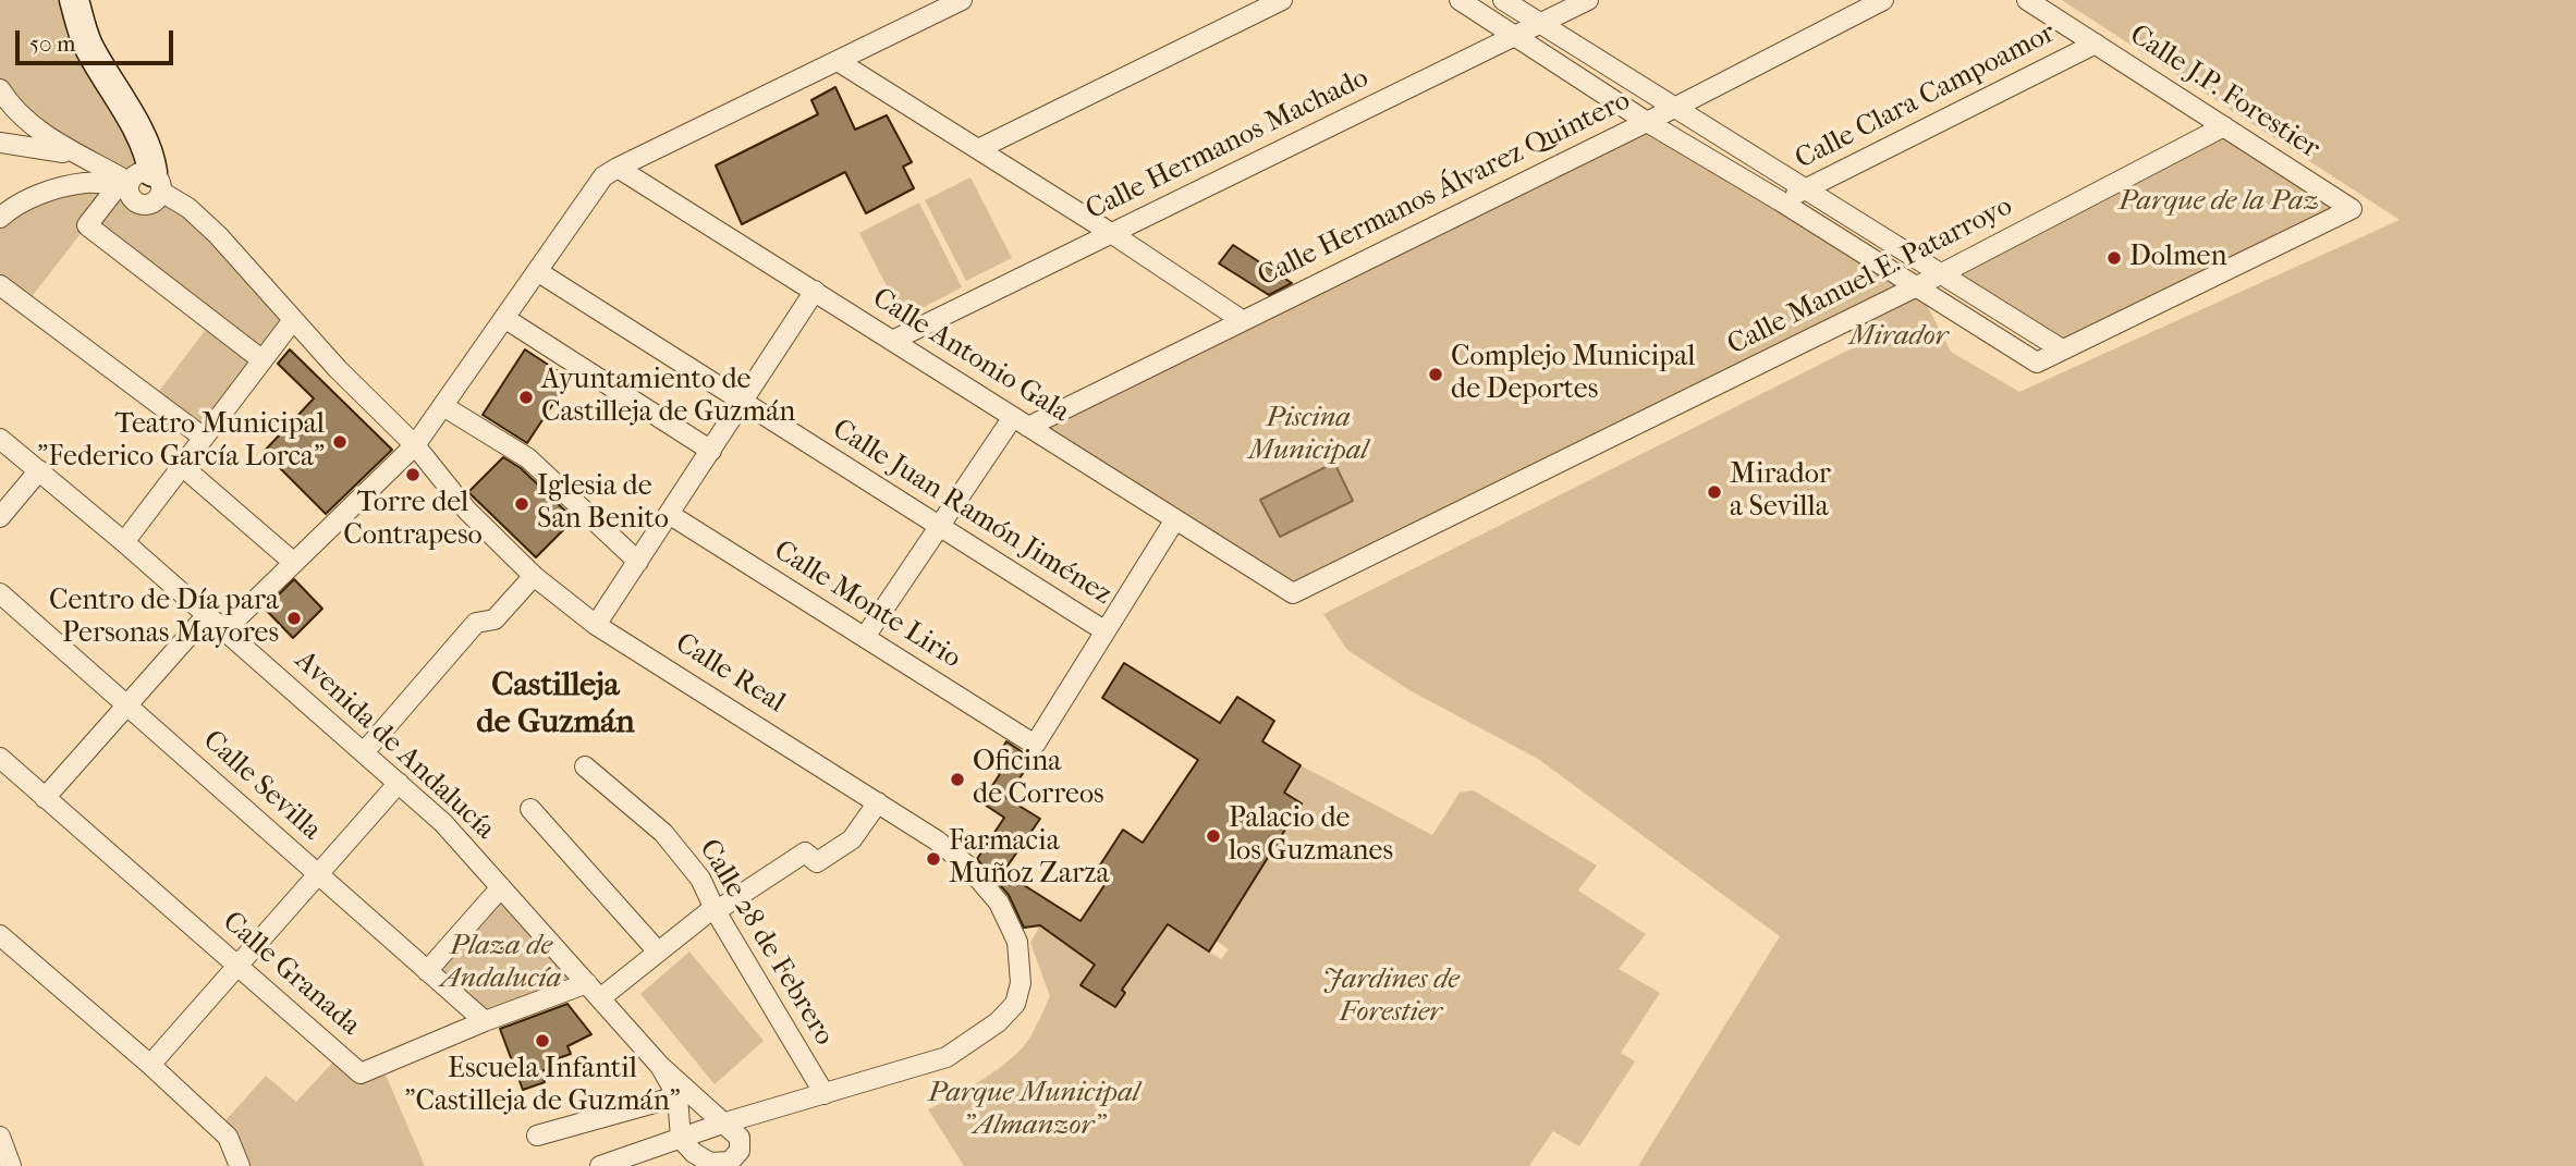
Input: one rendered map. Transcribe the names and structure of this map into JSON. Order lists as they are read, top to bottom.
{
  "streets": {
    "street": [
      "Calle J.P. Forestier",
      "Calle Clara Campoamor",
      "Calle Hermanos Machado",
      "Calle Hermanos Álvarez Quintero",
      "Calle Manuel E. Patarroyo",
      "Calle Antonio Gala",
      "Calle Juan Ramón Jiménez",
      "Calle Monte Lirio",
      "Calle Real",
      "Avenida de Andalucía",
      "Calle Sevilla",
      "Calle 28 de Febrero",
      "Calle Granada"
    ]
  },
  "crossings": [
    ["Calle J.P. Forestier", "Calle Clara Campoamor"],
    ["Calle J.P. Forestier", "Calle Manuel E. Patarroyo"],
    ["Calle Hermanos Machado", "Calle Antonio Gala"],
    ["Calle Hermanos Álvarez Quintero", "Calle Antonio Gala"],
    ["Calle Manuel E. Patarroyo", "Calle Antonio Gala"],
    ["Calle Juan Ramón Jiménez", "Calle Monte Lirio"],
    ["Calle Real", "Calle 28 de Febrero"],
    ["Calle Real", "Calle Granada"],
    ["Avenida de Andalucía", "Calle Granada"],
    ["Calle Sevilla", "Calle Granada"],
    ["Calle 28 de Febrero", "Calle Granada"]
  ],
  "districts": ["Castilleja de Guzmán"],
  "parks": [
    "Parque de la Paz",
    "Mirador",
    "Piscina Municipal",
    "Plaza de Andalucía",
    "Jardines de Forestier",
    "Parque Municipal \"Almanzor\""
  ],
  "places": [
    "Dolmen",
    "Complejo Municipal de Deportes",
    "Ayuntamiento de Castilleja de Guzmán",
    "Teatro Municipal \"Federico García Lorca\"",
    "Torre del Contrapeso",
    "Mirador a Sevilla",
    "Iglesia de San Benito",
    "Centro de Día para Personas Mayores",
    "Oficina de Correos",
    "Palacio de los Guzmanes",
    "Farmacia Muñoz Zarza",
    "Escuela Infantil \"Castilleja de Guzmán\""
  ],
  "scale_bar": "50 m"
}
